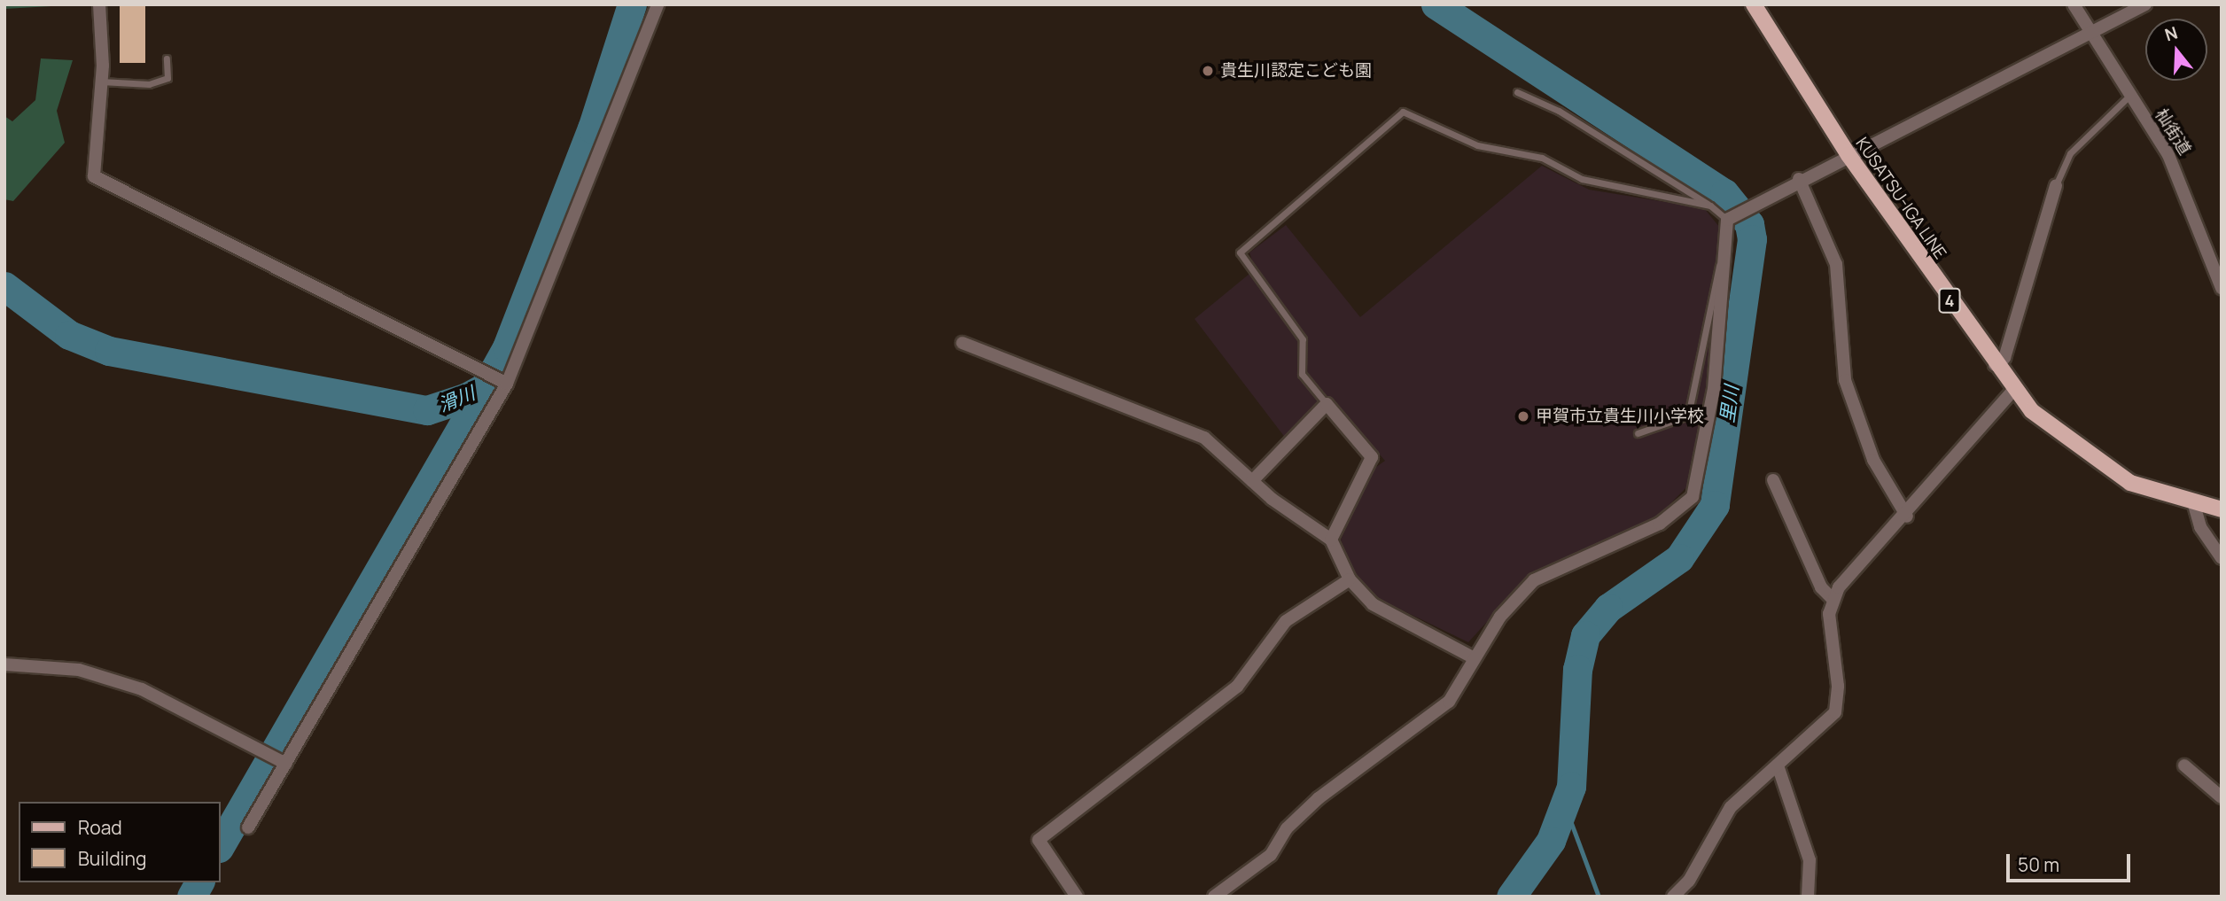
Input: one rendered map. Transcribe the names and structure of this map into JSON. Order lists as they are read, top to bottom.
{
  "streets": {
    "main road": ["KUSATSU-IGA LINE", "4"],
    "street": ["杣街道"]
  },
  "water": ["滑川", "里川"],
  "places": ["貴生川認定こども園", "甲賀市立貴生川小学校"],
  "legend": ["Road", "Building"],
  "scale_bar": "50 m",
  "north": "top"
}
